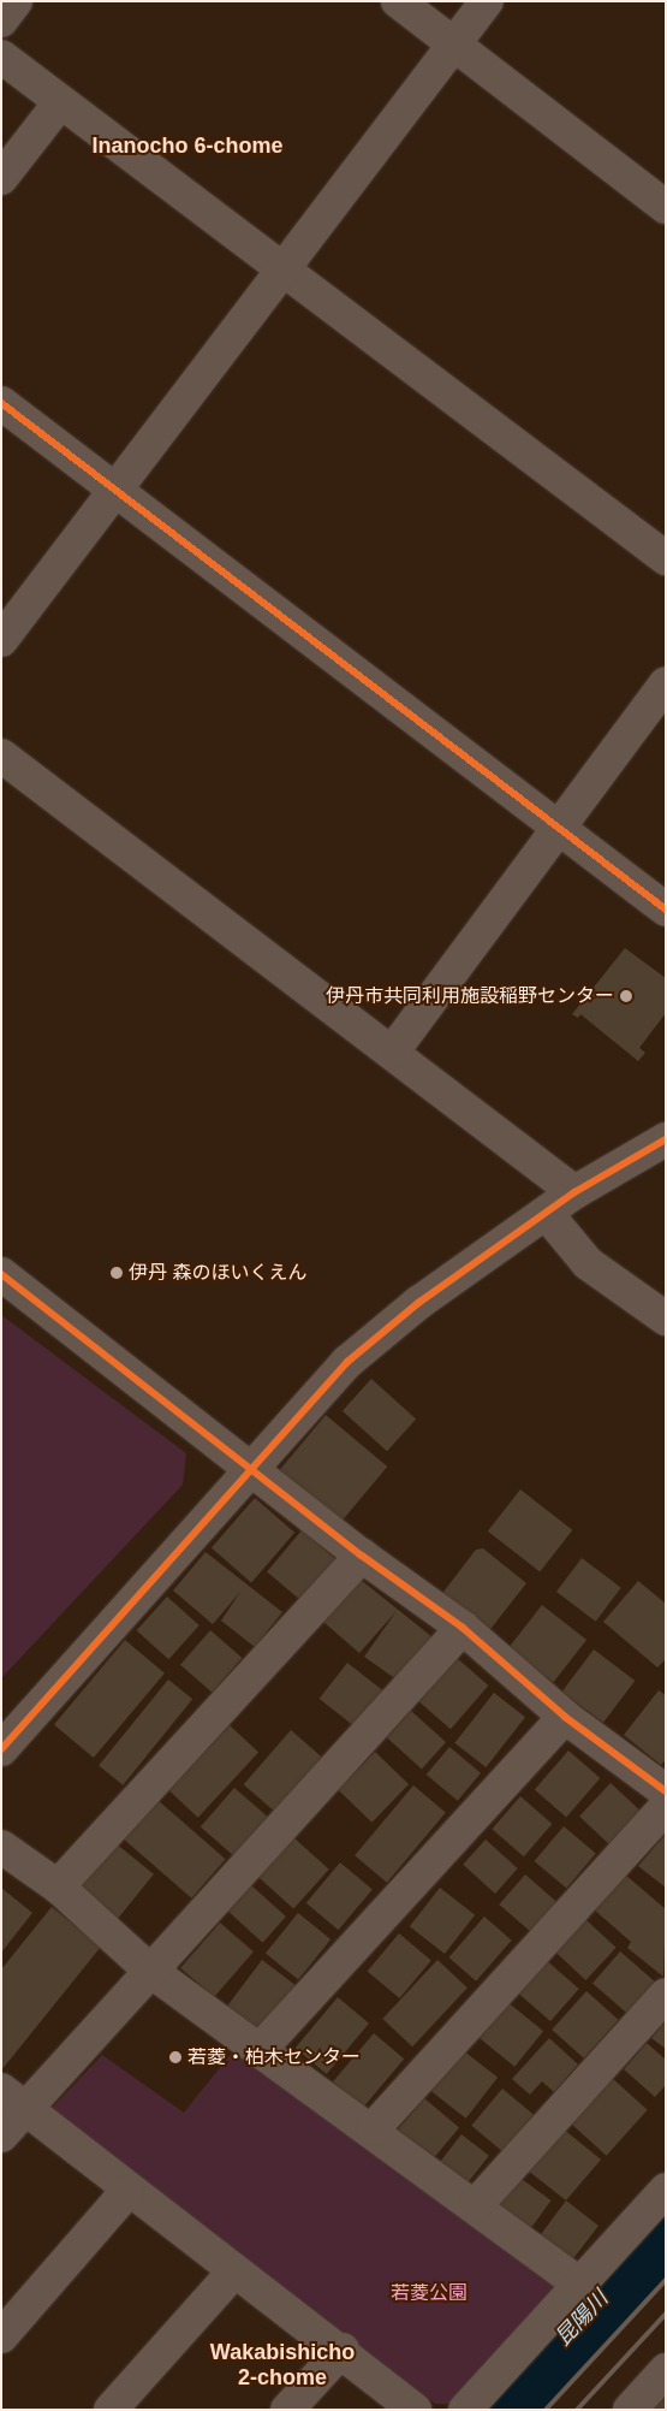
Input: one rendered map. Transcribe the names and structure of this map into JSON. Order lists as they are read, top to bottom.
{
  "districts": ["Inanocho 6-chome", "Wakabishicho 2-chome"],
  "water": ["昆陽川"],
  "parks": ["若菱公園"],
  "places": ["伊丹市共同利用施設稲野センター", "伊丹 森のほいくえん", "若菱・柏木センター"]
}
